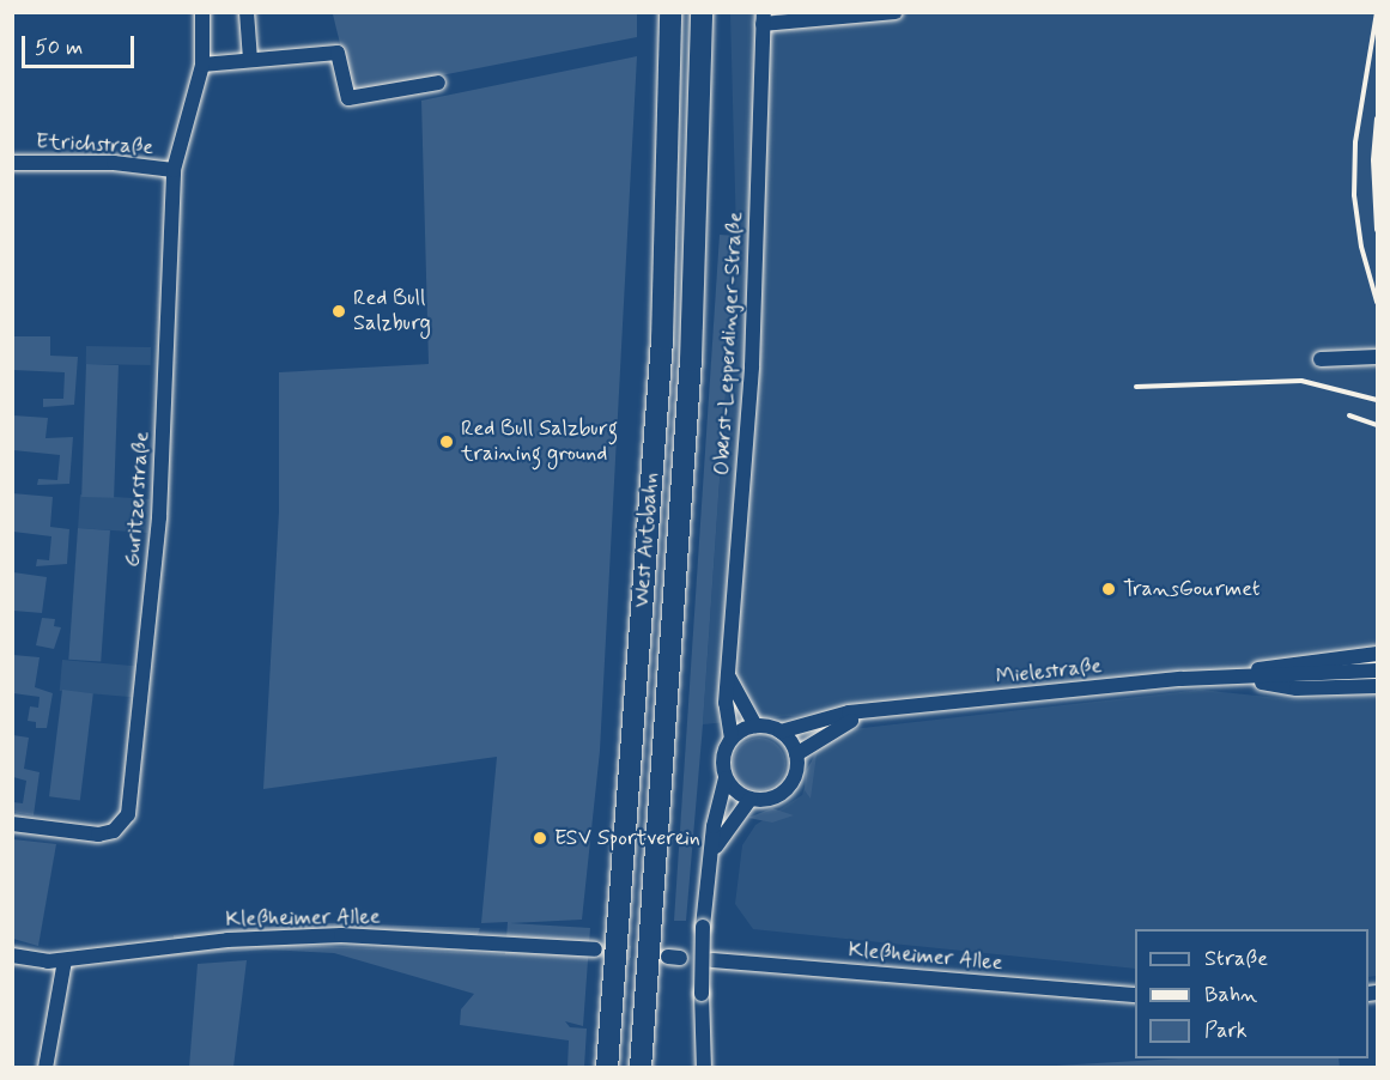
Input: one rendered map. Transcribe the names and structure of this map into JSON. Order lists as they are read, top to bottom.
{
  "streets": {
    "highway": ["West Autobahn"],
    "street": [
      "Etrichstraße",
      "Oberst-Lepperdinger-Straße",
      "Guritzerstraße",
      "Mielestraße",
      "Kleßheimer Allee"
    ]
  },
  "crossings": [
    ["Etrichstraße", "Guritzerstraße"],
    ["Oberst-Lepperdinger-Straße", "Mielestraße"]
  ],
  "places": [
    "Red Bull Salzburg",
    "Red Bull Salzburg training ground",
    "TransGourmet",
    "ESV Sportverein"
  ],
  "legend": ["Straße", "Bahn", "Park"],
  "scale_bar": "50 m"
}
